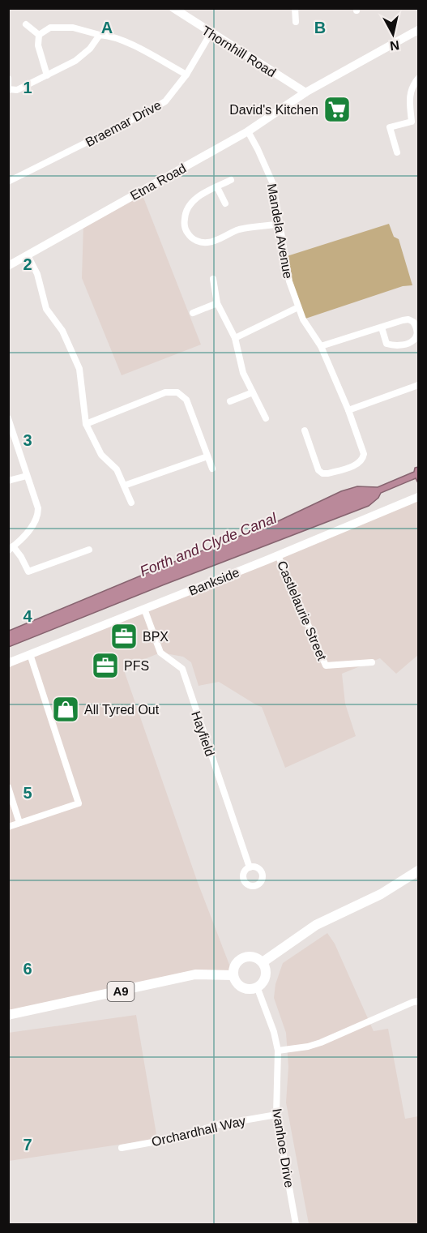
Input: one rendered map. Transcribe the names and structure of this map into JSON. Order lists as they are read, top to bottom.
{
  "streets": {
    "main road": ["A9"],
    "street": [
      "Thornhill Road",
      "Braemar Drive",
      "Etna Road",
      "Mandela Avenue",
      "Bankside",
      "Castlelaurie Street",
      "Hayfield",
      "Orchardhall Way",
      "Ivanhoe Drive"
    ]
  },
  "crossings": [
    ["Thornhill Road", "Braemar Drive"],
    ["Thornhill Road", "Etna Road"],
    ["Etna Road", "Mandela Avenue"],
    ["Bankside", "Castlelaurie Street"],
    ["Bankside", "Hayfield"],
    ["A9", "Ivanhoe Drive"],
    ["Orchardhall Way", "Ivanhoe Drive"]
  ],
  "water": ["Forth and Clyde Canal"],
  "places": {
    "supermarket": ["David's Kitchen"],
    "office": ["BPX", "PFS"],
    "shop": ["All Tyred Out"]
  },
  "north": "bottom",
  "grid": {
    "columns": ["A", "B"],
    "rows": [
      "1",
      "2",
      "3",
      "4",
      "5",
      "6",
      "7"
    ]
  }
}
